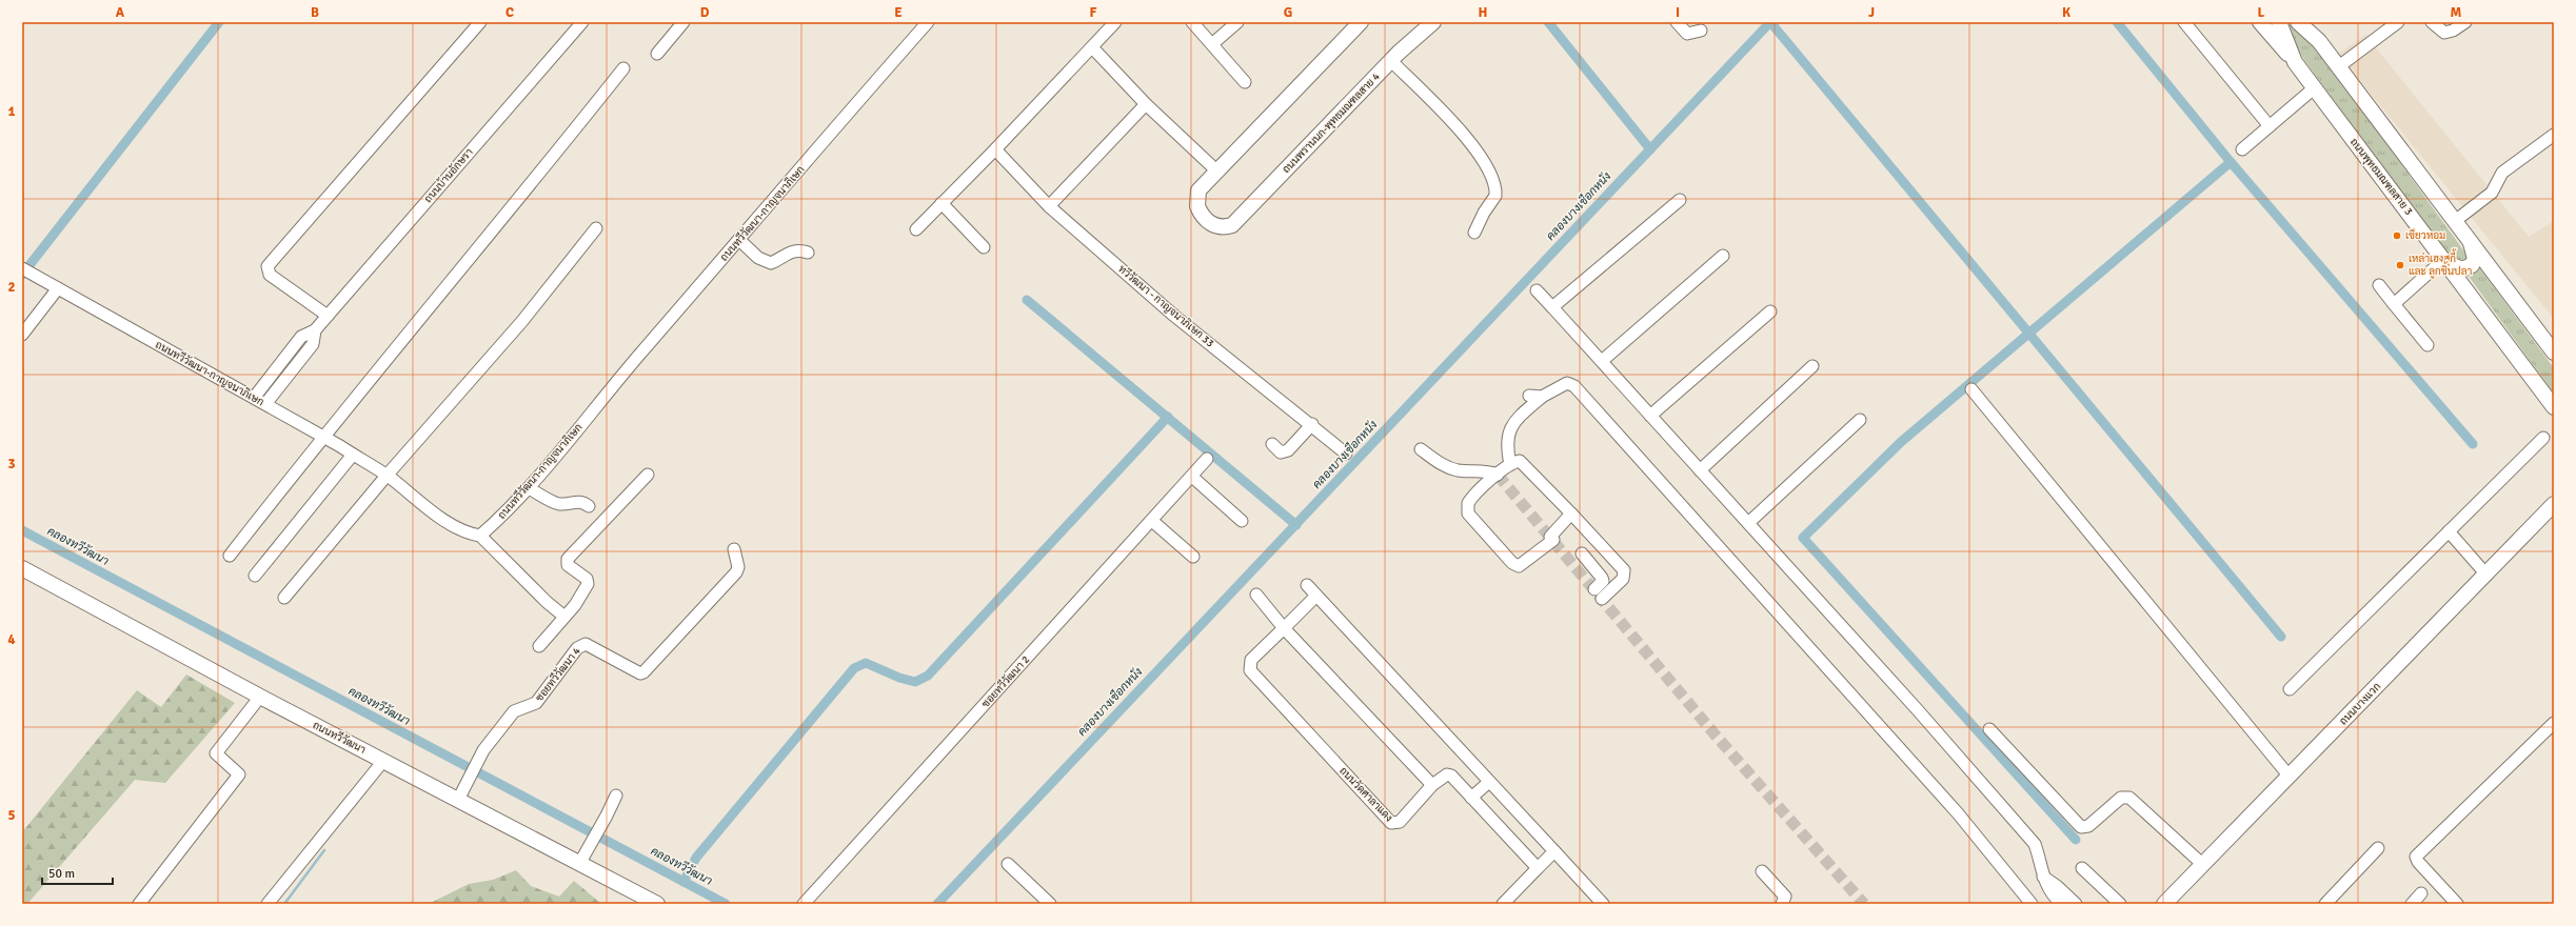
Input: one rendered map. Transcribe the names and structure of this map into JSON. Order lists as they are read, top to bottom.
{
  "streets": {
    "main road": [
      "ถนนพรานนก-พุทธมณฑลสาย 4",
      "ถนนพุทธมณฑลสาย 3",
      "ถนนบางแวก",
      "ถนนทวีวัฒนา"
    ],
    "street": [
      "ถนนบ้านอักษรา",
      "ถนนทวีวัฒนา-กาญจนาภิเษก",
      "ทวีวัฒนา - กาญจนาภิเษก 33",
      "ซอยทวีวัฒนา 4",
      "ซอยทวีวัฒนา 2",
      "ถนนวัดศาลาแดง"
    ]
  },
  "crossings": [
    ["ถนนบ้านอักษรา", "ถนนทวีวัฒนา-กาญจนาภิเษก"],
    ["ซอยทวีวัฒนา 4", "ถนนทวีวัฒนา"]
  ],
  "water": ["คลองบางเชือกหนัง", "คลองทวีวัฒนา"],
  "places": ["เขียวหอม", "เหล่าเฮงสุกี้ และ ลูกชิ้นปลา"],
  "scale_bar": "50 m",
  "grid": {
    "columns": [
      "A",
      "B",
      "C",
      "D",
      "E",
      "F",
      "G",
      "H",
      "I",
      "J",
      "K",
      "L",
      "M"
    ],
    "rows": [
      "1",
      "2",
      "3",
      "4",
      "5"
    ]
  }
}
